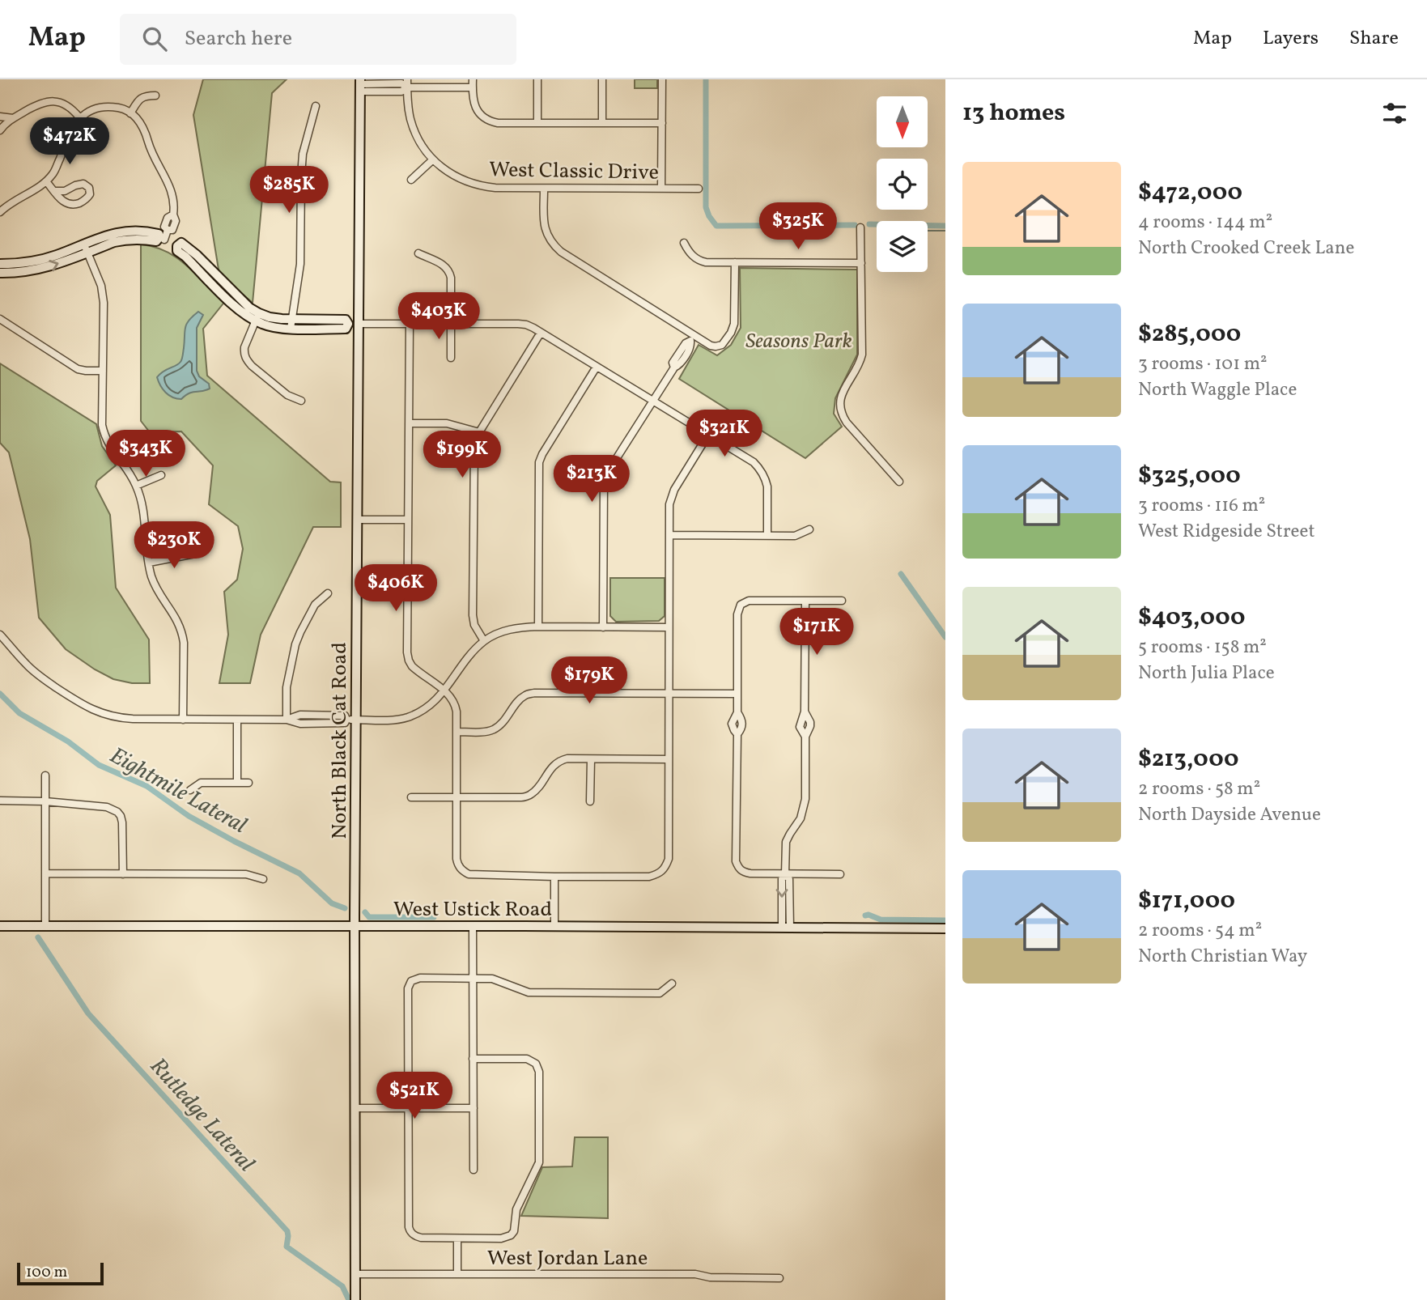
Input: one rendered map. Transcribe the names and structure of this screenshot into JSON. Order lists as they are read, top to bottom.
{
  "streets": {
    "main road": ["North Black Cat Road", "West Ustick Road"],
    "street": ["West Classic Drive", "West Jordan Lane"]
  },
  "crossings": [
    ["North Black Cat Road", "West Ustick Road"],
    ["North Black Cat Road", "West Jordan Lane"]
  ],
  "water": ["Eightmile Lateral", "Rutledge Lateral"],
  "parks": ["Seasons Park"],
  "scale_bar": "100 m",
  "north": "bottom",
  "page": {
    "header": "Map",
    "search": "Search here",
    "nav": ["Map", "Layers", "Share"],
    "heading": "13 homes",
    "price": [
      "$472K",
      "$285K",
      "$325K",
      "$403K",
      "$321K",
      "$343K",
      "$199K",
      "$213K",
      "$230K",
      "$406K",
      "$171K",
      "$179K",
      "$521K"
    ],
    "list": [
      {
        "name": "$472,000",
        "note": "4 rooms · 144 m² · North Crooked Creek Lane"
      },
      {
        "name": "$285,000",
        "note": "3 rooms · 101 m² · North Waggle Place"
      },
      {
        "name": "$325,000",
        "note": "3 rooms · 116 m² · West Ridgeside Street"
      },
      {
        "name": "$403,000",
        "note": "5 rooms · 158 m² · North Julia Place"
      },
      {
        "name": "$213,000",
        "note": "2 rooms · 58 m² · North Dayside Avenue"
      },
      {
        "name": "$171,000",
        "note": "2 rooms · 54 m² · North Christian Way"
      }
    ],
    "scale": "100 m"
  }
}
